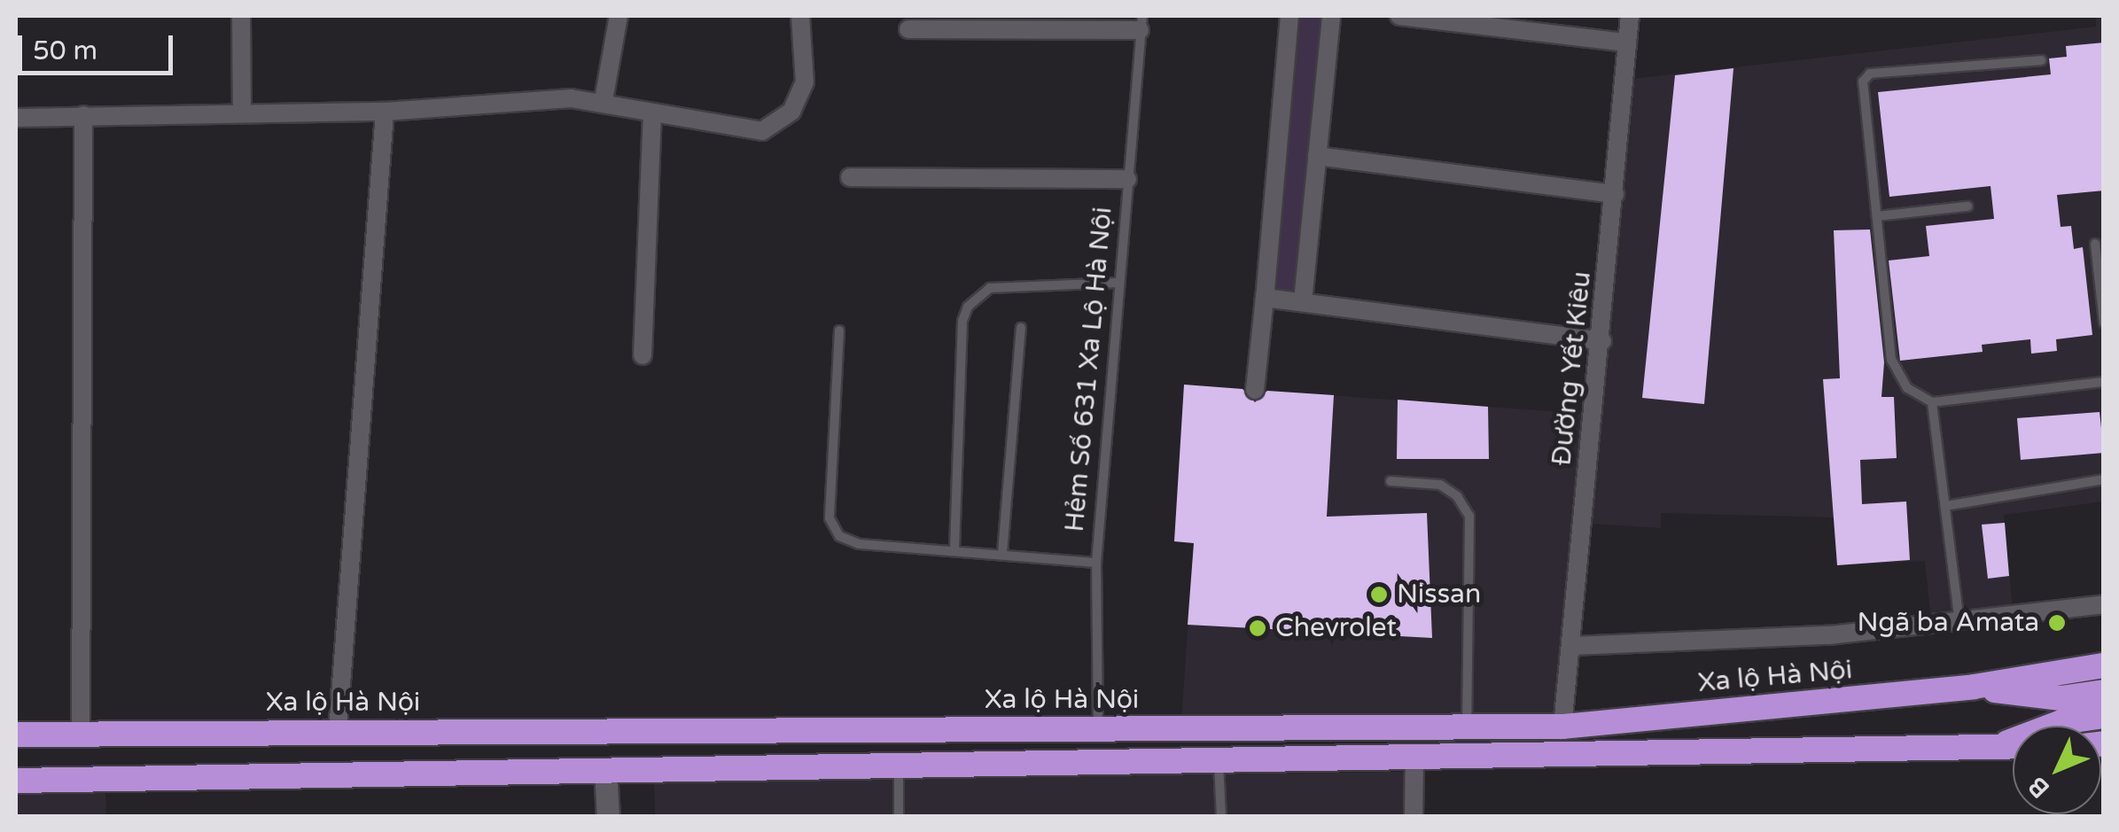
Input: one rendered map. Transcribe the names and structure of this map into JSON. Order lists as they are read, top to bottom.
{
  "streets": {
    "highway": ["Xa lộ Hà Nội"],
    "street": ["Đường Yết Kiêu"],
    "lane": ["Hẻm Số 631 Xa Lộ Hà Nội"]
  },
  "crossings": [
    ["Đường Yết Kiêu", "Xa lộ Hà Nội"],
    ["Hẻm Số 631 Xa Lộ Hà Nội", "Xa lộ Hà Nội"]
  ],
  "places": ["Nissan", "Ngã ba Amata", "Chevrolet"],
  "scale_bar": "50 m",
  "north": "bottom left"
}
